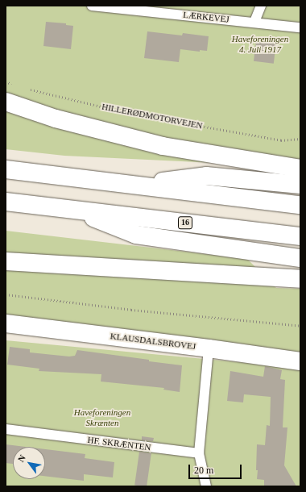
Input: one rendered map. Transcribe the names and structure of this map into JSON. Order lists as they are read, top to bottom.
{
  "streets": {
    "main road": ["16", "KLAUSDALSBROVEJ"],
    "lane": ["LÆRKEVEJ", "HF. SKRÆNTEN"],
    "path": ["HILLERØDMOTORVEJEN"]
  },
  "parks": ["Haveforeningen 4. Juli 1917", "Haveforeningen Skrænten"],
  "scale_bar": "20 m",
  "north": "top left"
}
